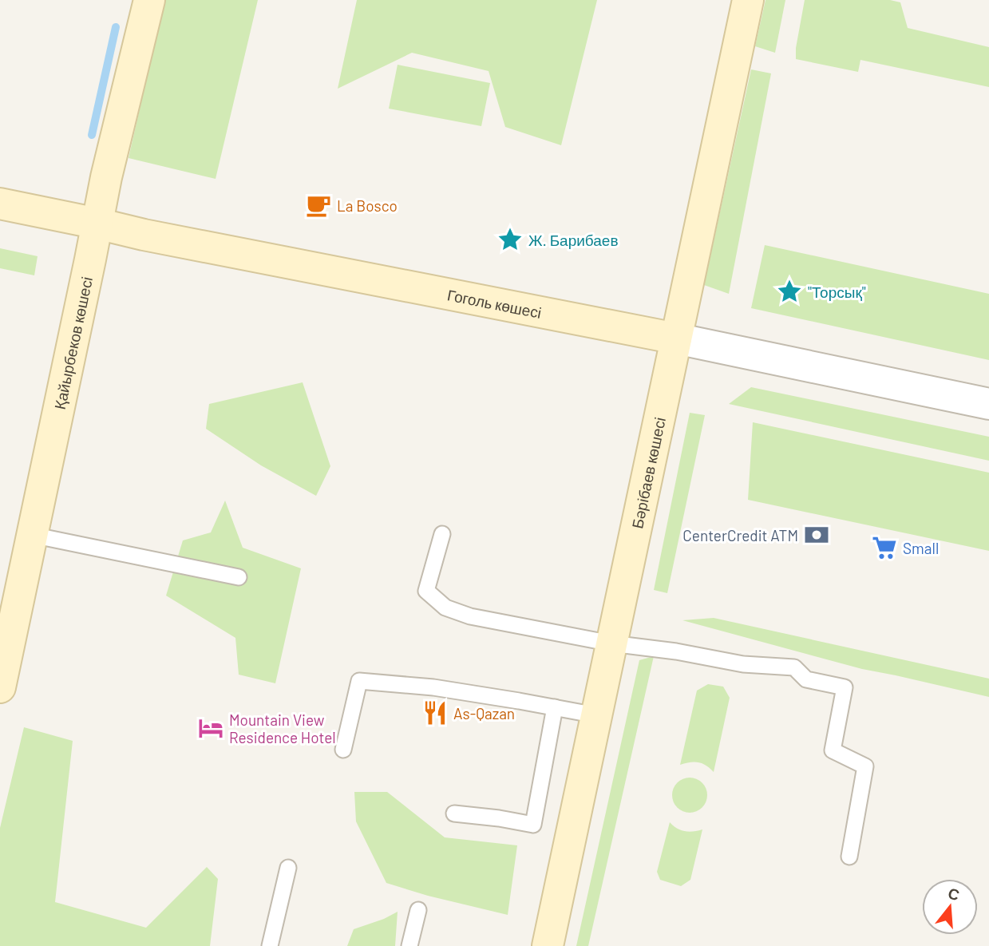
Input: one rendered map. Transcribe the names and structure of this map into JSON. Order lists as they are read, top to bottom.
{
  "streets": {
    "street": ["Гоголь көшесі", "Қайырбеков көшесі", "Бәрібаев көшесі"]
  },
  "crossings": [
    ["Гоголь көшесі", "Қайырбеков көшесі"],
    ["Гоголь көшесі", "Бәрібаев көшесі"]
  ],
  "places": {
    "cafe": ["La Bosco"],
    "place": ["Ж. Барибаев", "\"Торсық\""],
    "bank": ["CenterCredit ATM"],
    "supermarket": ["Small"],
    "restaurant": ["As-Qazan"],
    "hotel": ["Mountain View Residence Hotel"]
  },
  "north": "top"
}
